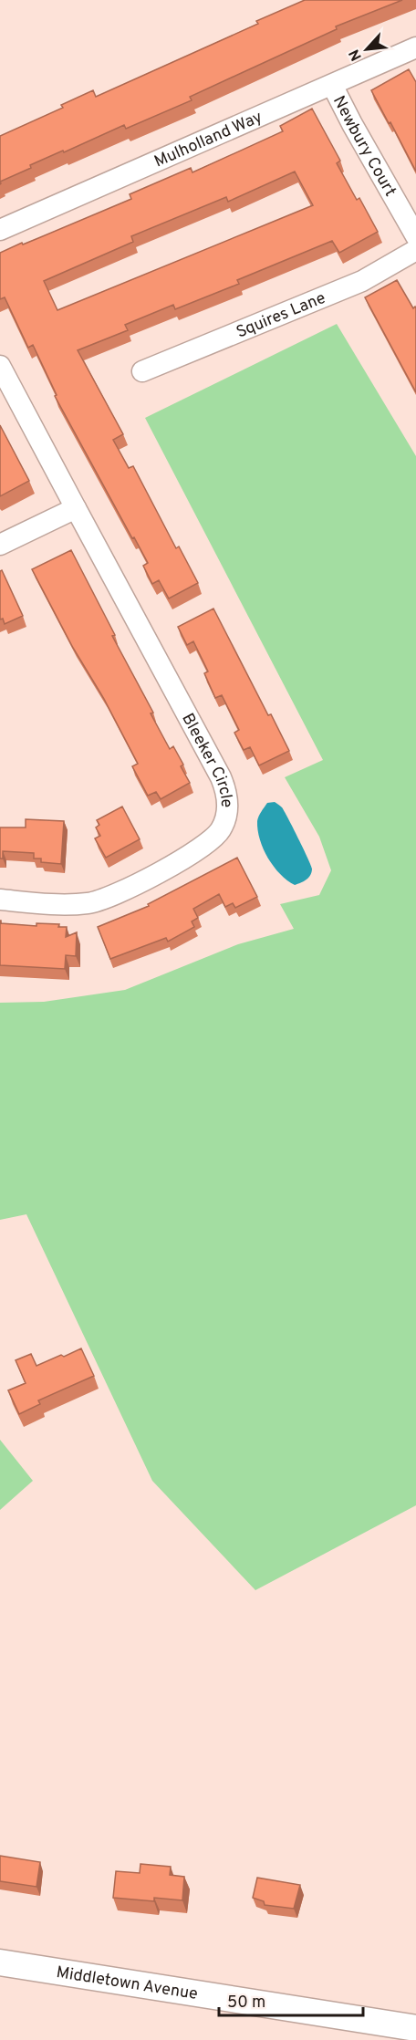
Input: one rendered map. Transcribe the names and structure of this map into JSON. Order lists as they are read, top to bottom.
{
  "streets": {
    "main road": ["Middletown Avenue"],
    "street": [
      "Mulholland Way",
      "Newbury Court",
      "Squires Lane",
      "Bleeker Circle"
    ]
  },
  "crossings": [
    ["Mulholland Way", "Newbury Court"]
  ],
  "scale_bar": "50 m",
  "north": "bottom left"
}
